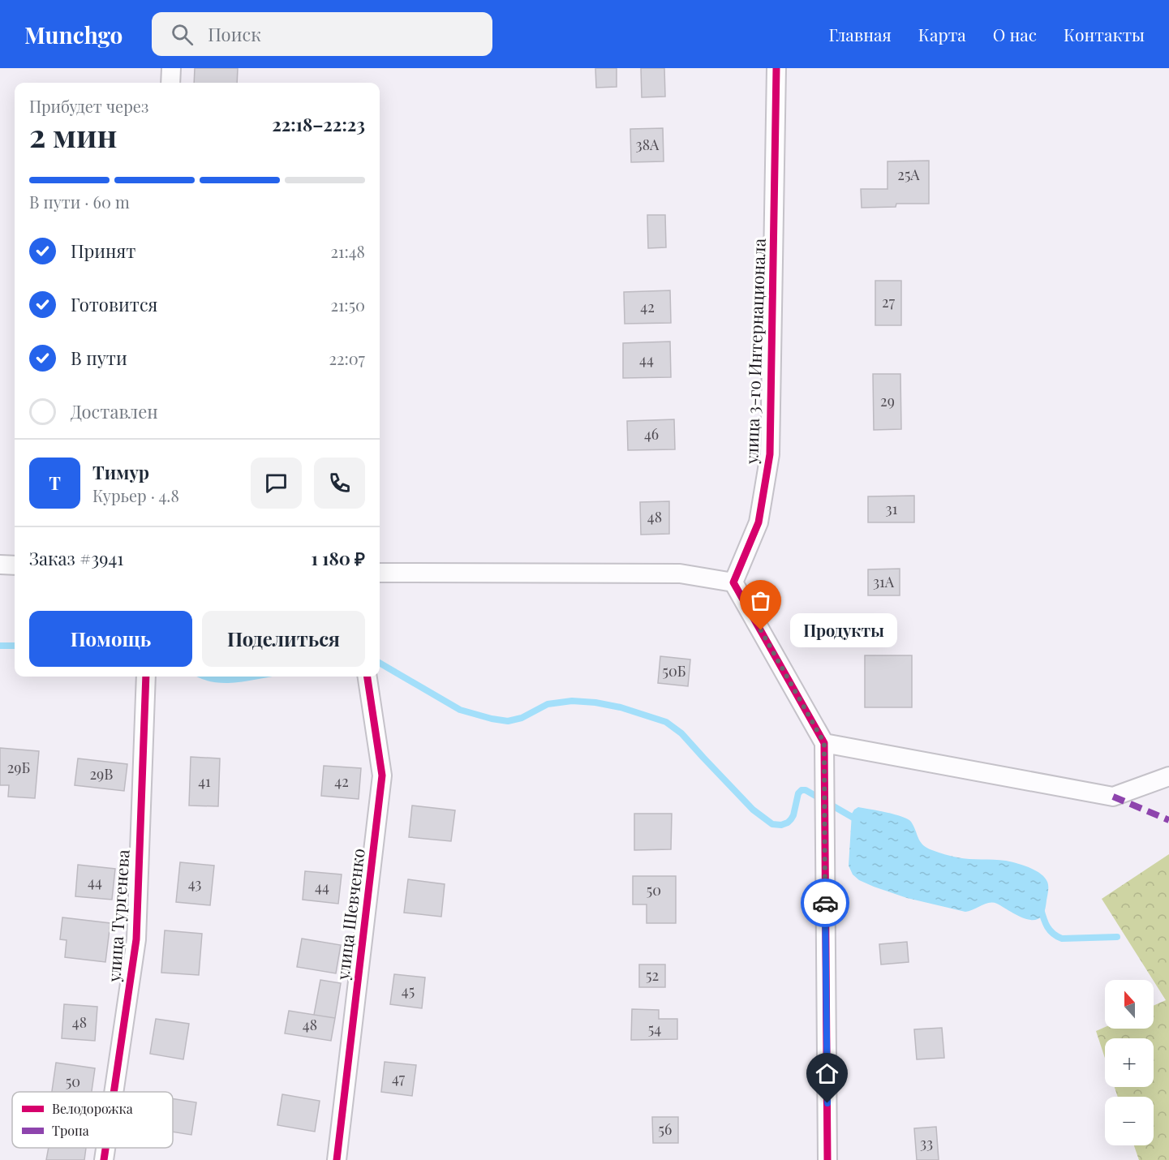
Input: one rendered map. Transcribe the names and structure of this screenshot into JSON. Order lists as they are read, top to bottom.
{
  "streets": {
    "street": ["улица 3-го Интернационала", "улица Шевченко", "улица Тургенева"]
  },
  "places": ["Продукты"],
  "house_numbers": [
    "38А",
    "25А",
    "27",
    "42",
    "44",
    "29",
    "46",
    "31",
    "48",
    "31А",
    "50Б",
    "29Б",
    "29В",
    "41",
    "42",
    "44",
    "43",
    "44",
    "50",
    "52",
    "45",
    "48",
    "48",
    "54",
    "47",
    "50",
    "56",
    "33"
  ],
  "legend": ["Велодорожка", "Тропа"],
  "north": "top",
  "page": {
    "header": "Munchgo",
    "search": "Поиск",
    "nav": [
      "Главная",
      "Карта",
      "О нас",
      "Контакты"
    ],
    "heading": ["2 мин", "Прибудет через", "22:18–22:23"],
    "panel": [
      "Тимур",
      "Курьер · 4.8",
      "Заказ #3941",
      "1 180 ₽"
    ],
    "bar": "В пути · 60 m",
    "list": [
      ["Принят", "21:48"],
      ["Готовится", "21:50"],
      ["В пути", "22:07"],
      "Доставлен"
    ],
    "round": "Т",
    "buttons": ["Помощь", "Поделиться"],
    "bubble": "Продукты",
    "map_buttons": ["+", "−"]
  }
}
